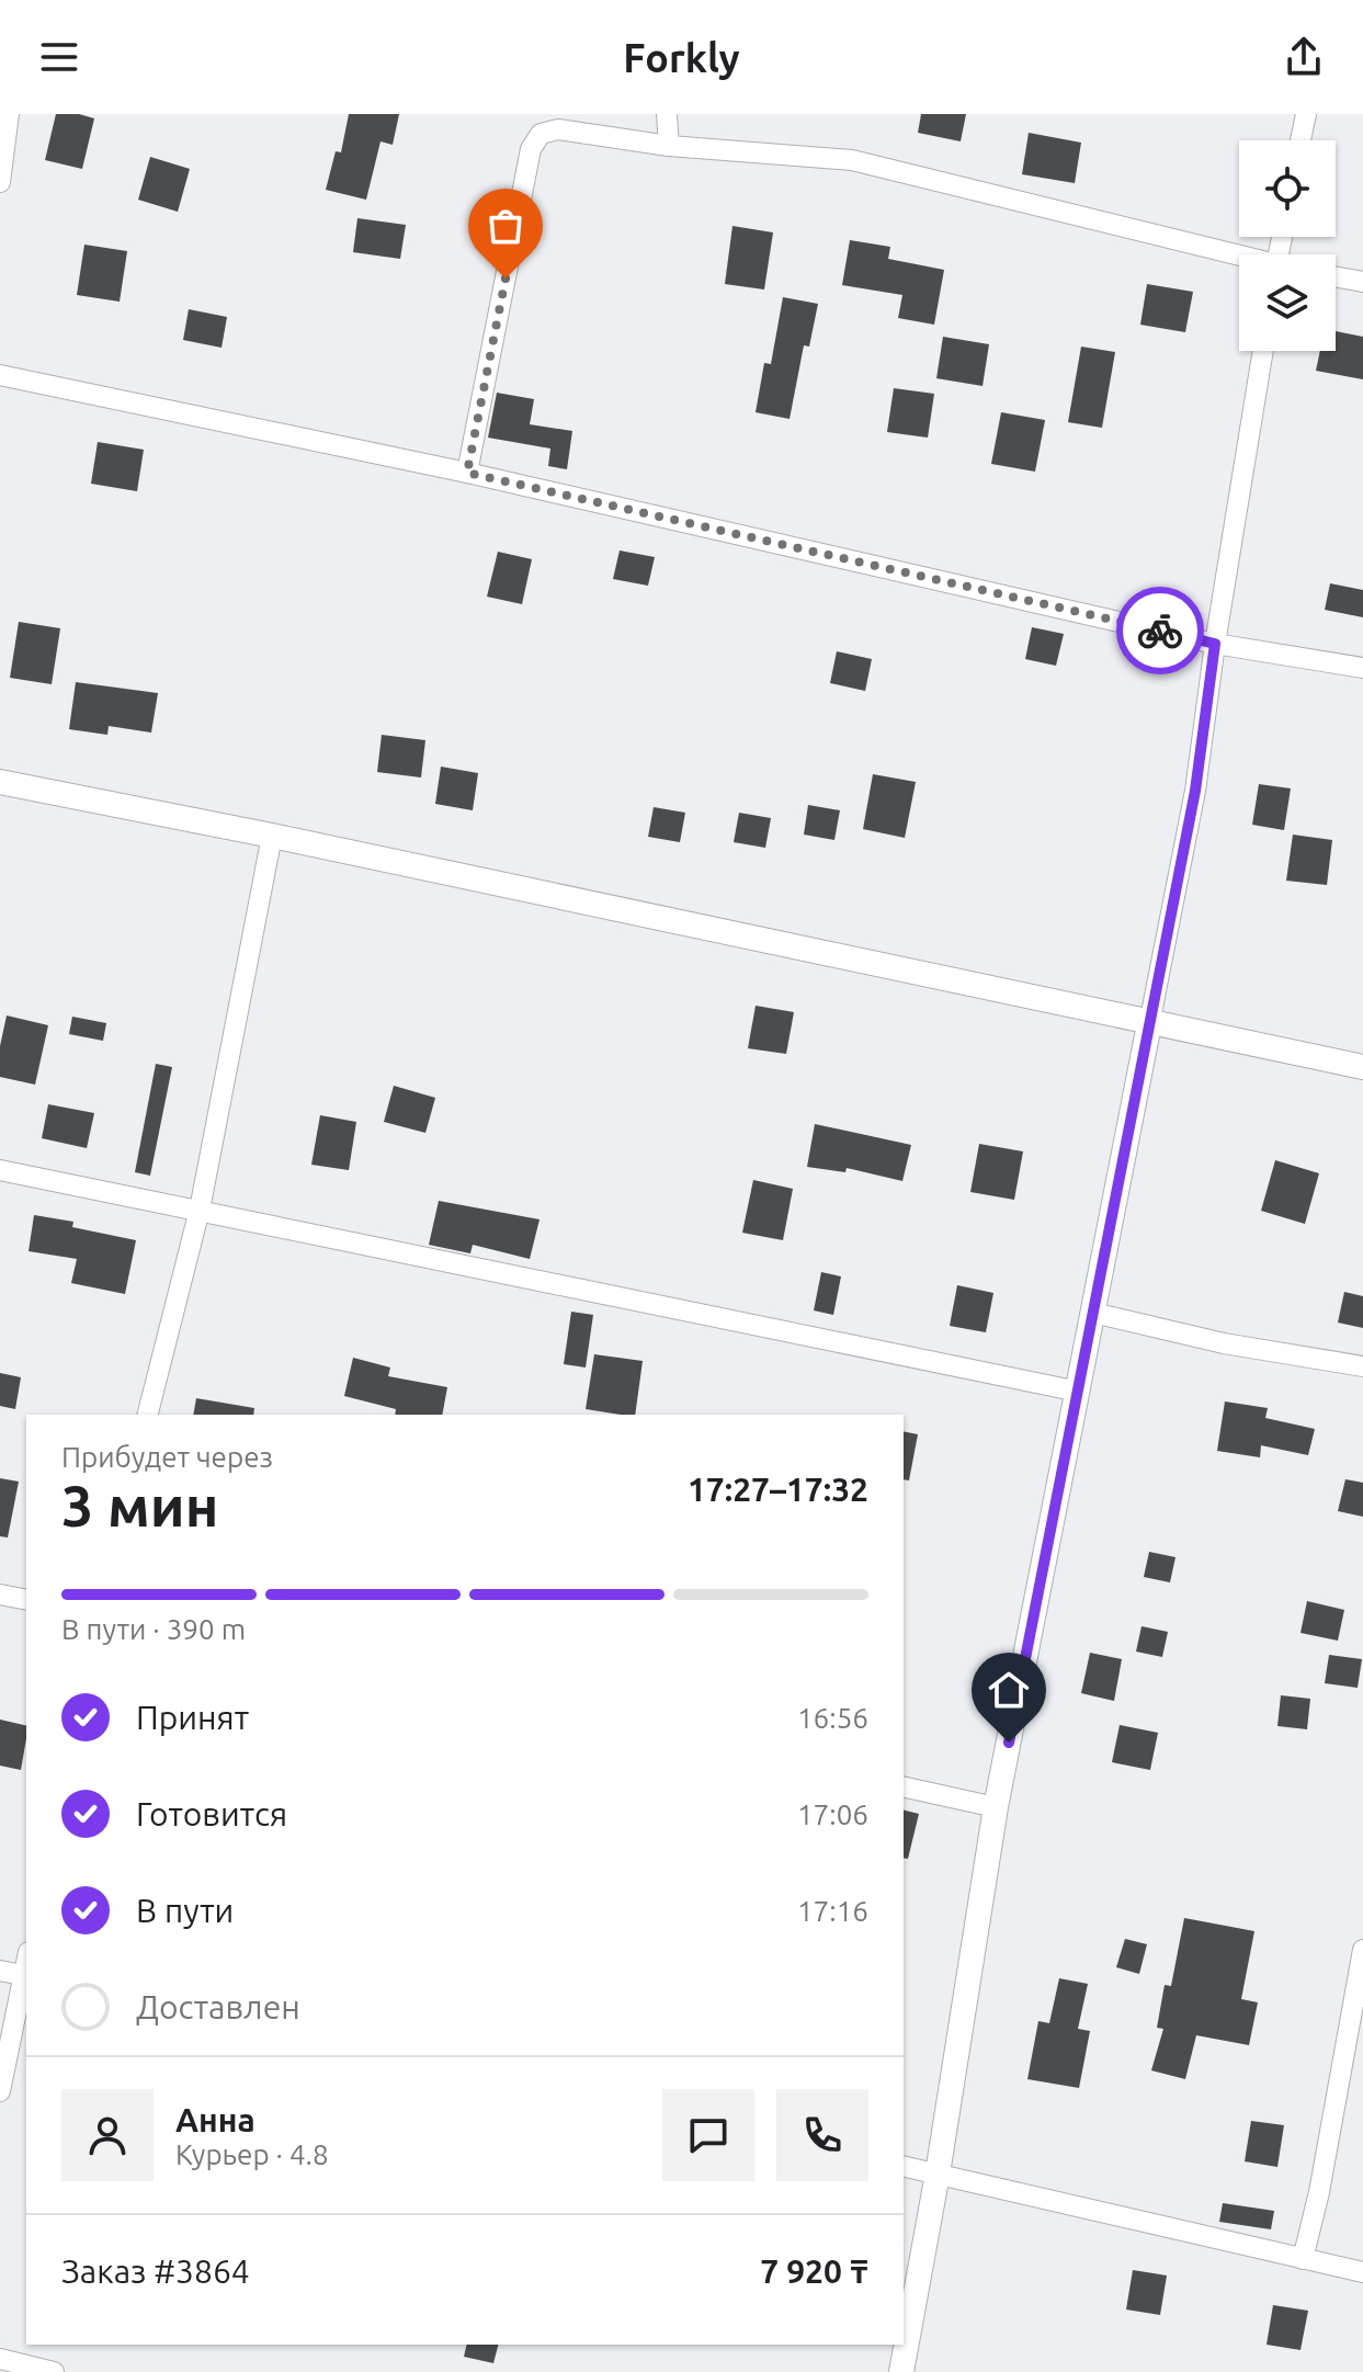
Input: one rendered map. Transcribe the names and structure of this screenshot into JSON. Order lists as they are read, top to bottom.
{
  "page": {
    "header": "Forkly",
    "heading": ["3 мин", "Прибудет через", "17:27–17:32"],
    "panel": [
      "Анна",
      "Курьер · 4.8",
      "Заказ #3864",
      "7 920 ₸"
    ],
    "bar": "В пути · 390 m",
    "list": [
      ["Принят", "16:56"],
      ["Готовится", "17:06"],
      ["В пути", "17:16"],
      "Доставлен"
    ]
  }
}
